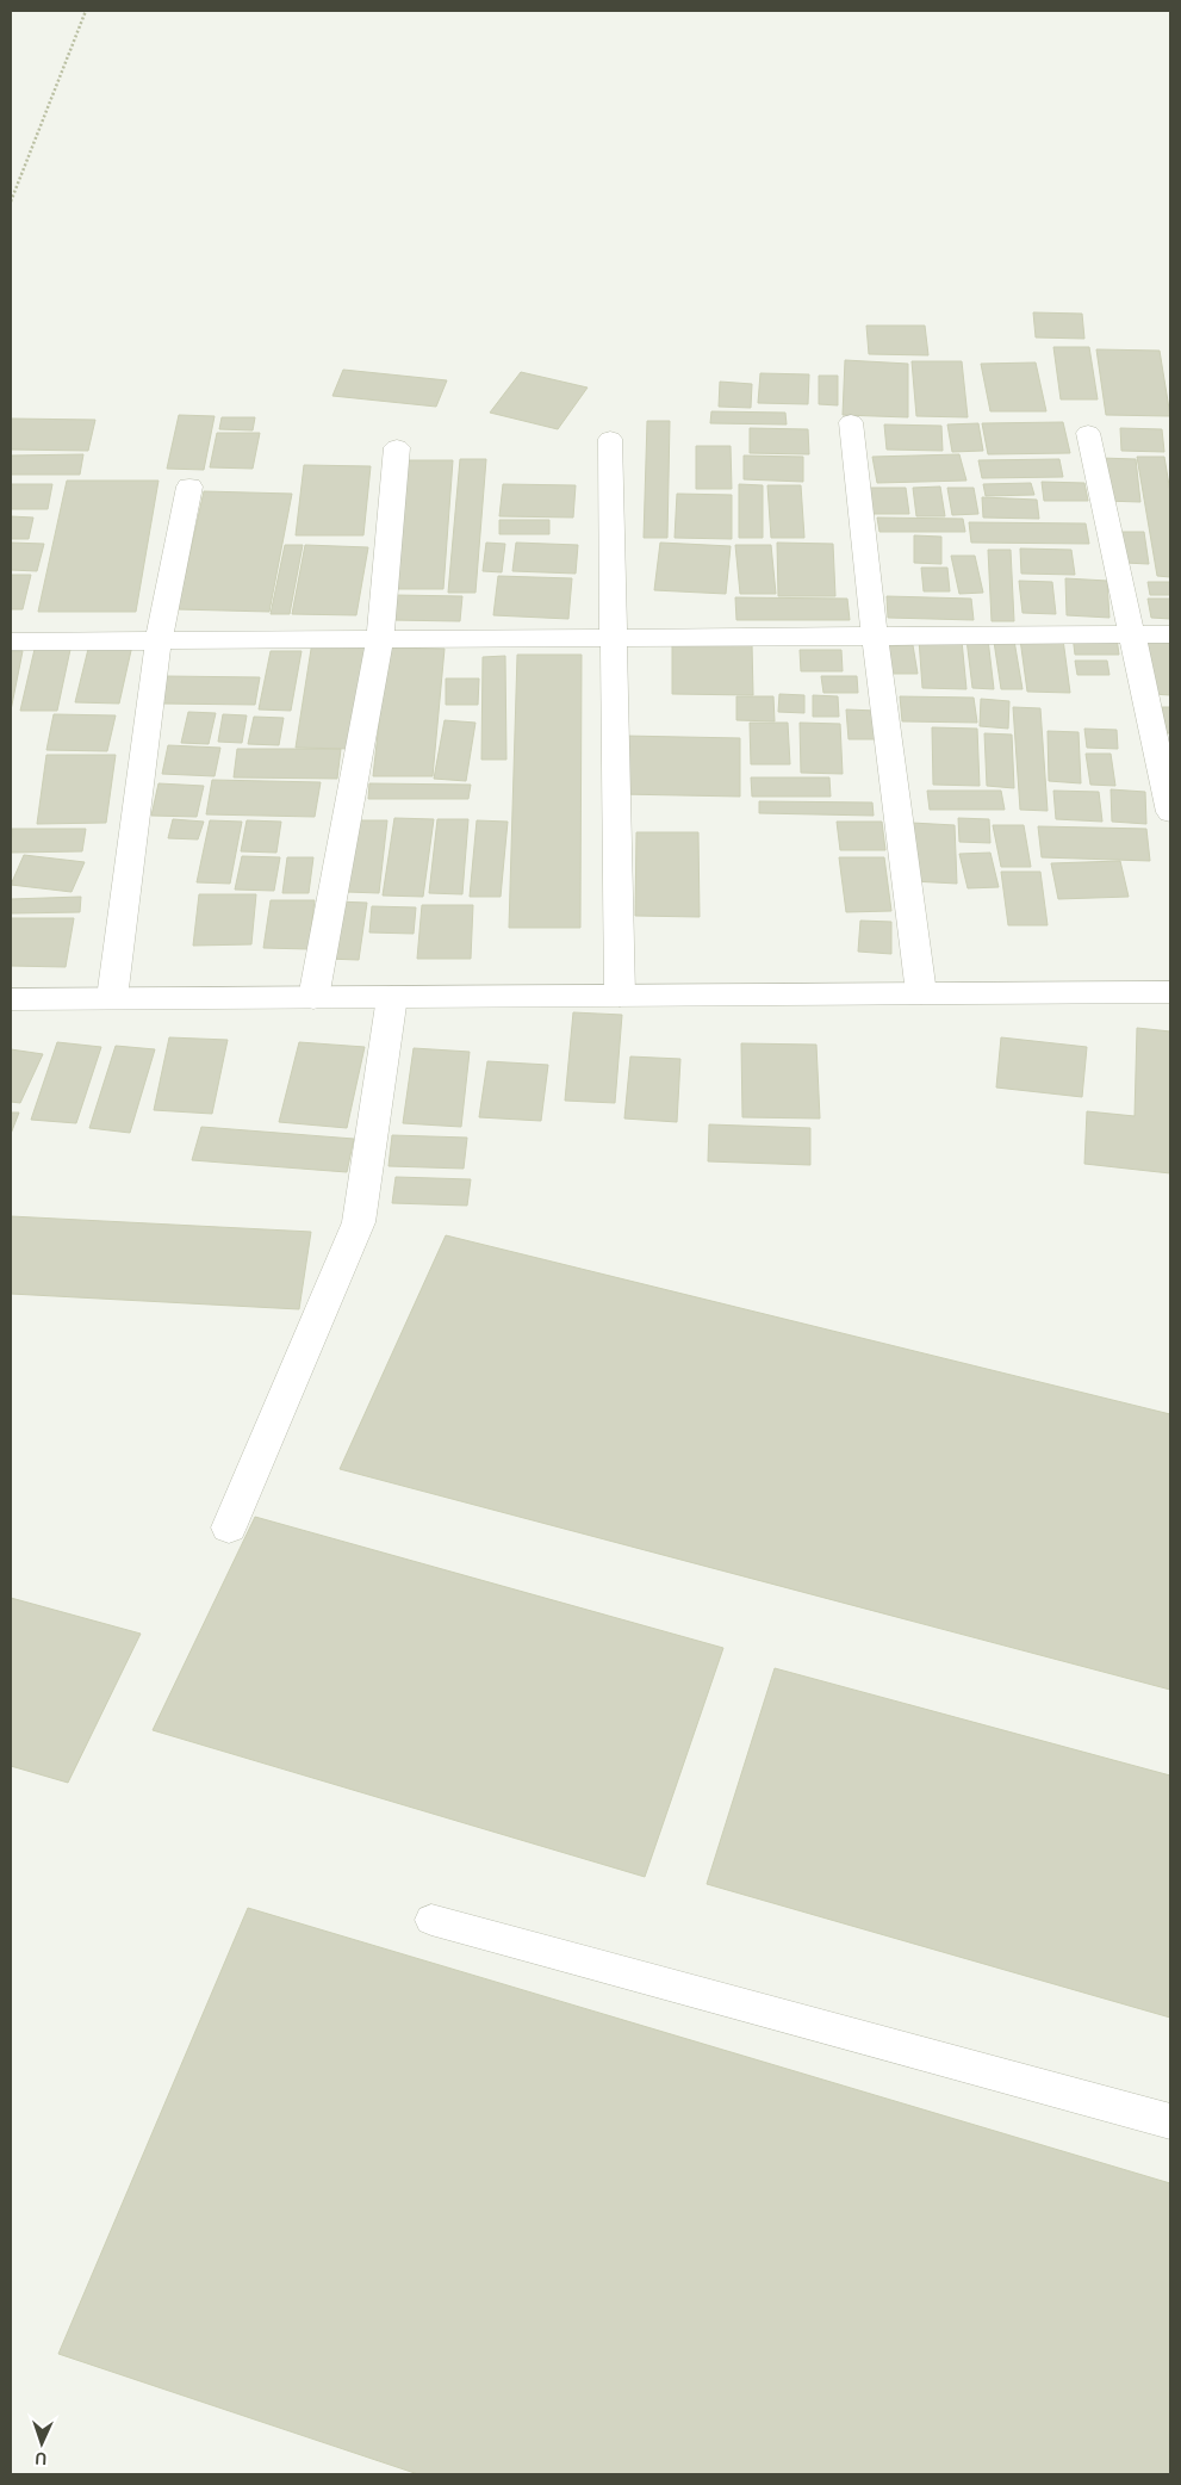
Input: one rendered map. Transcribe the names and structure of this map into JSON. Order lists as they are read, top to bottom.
{
  "north": "bottom"
}
